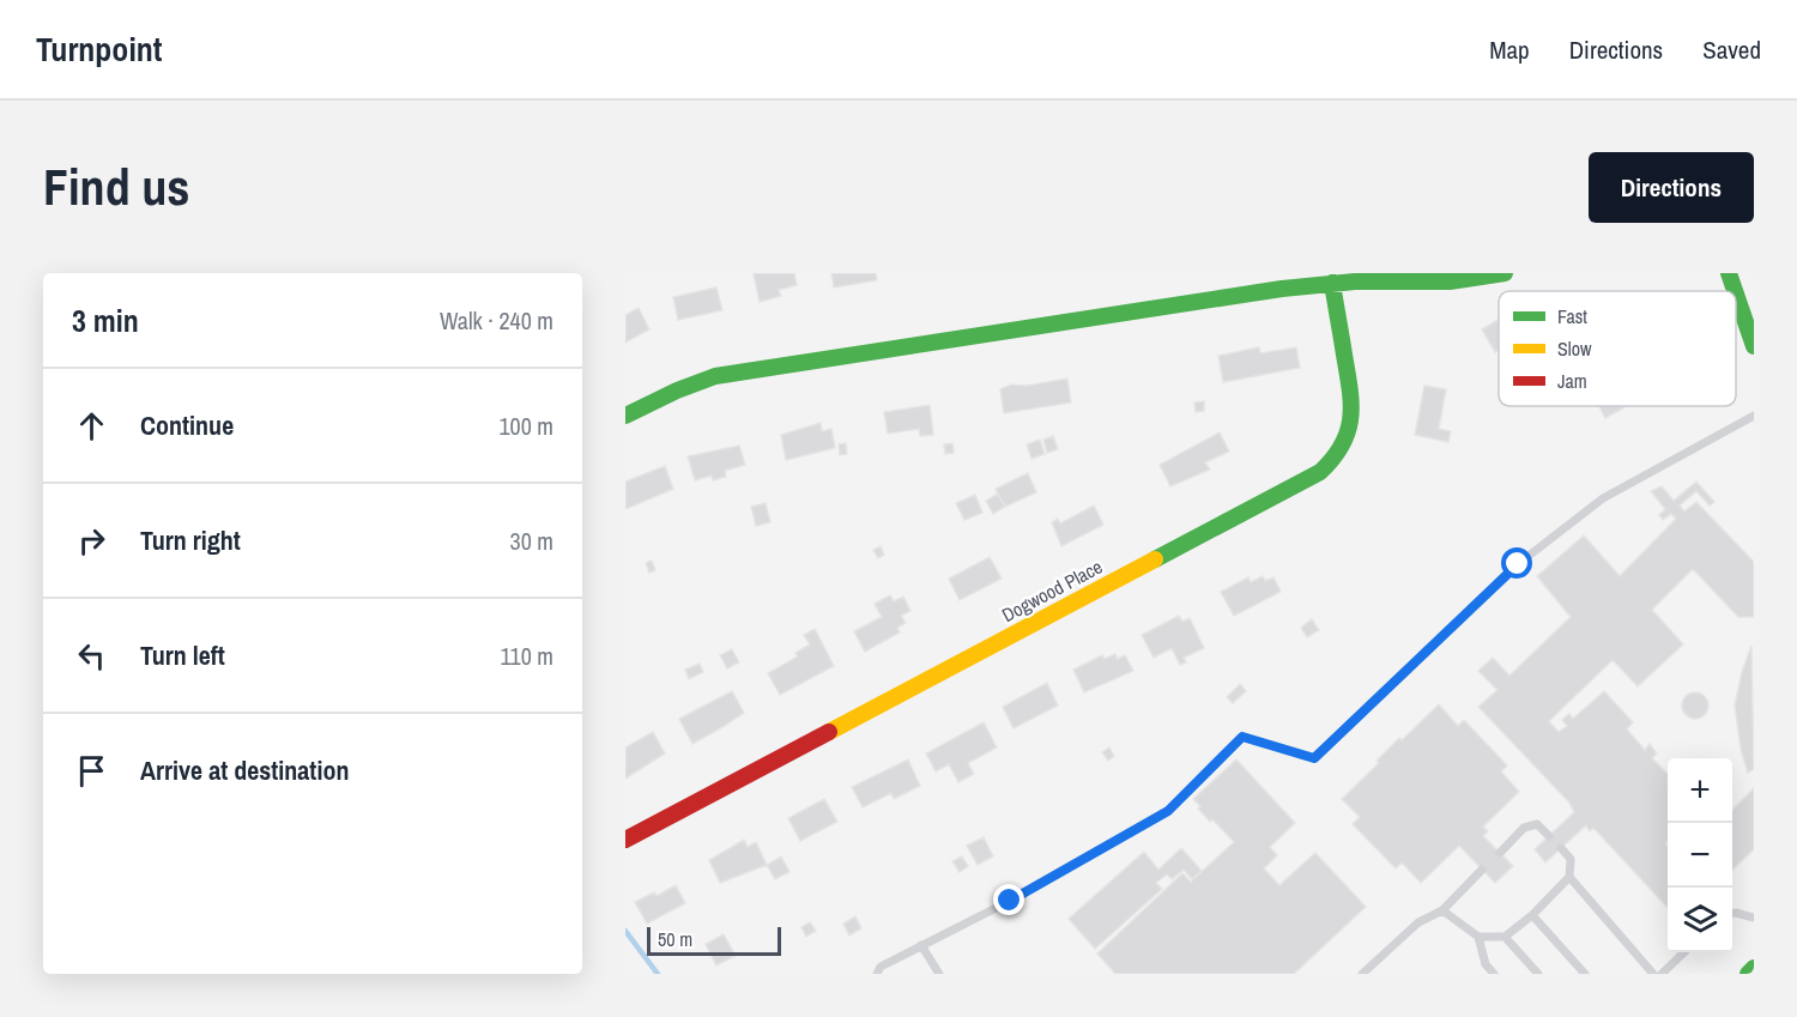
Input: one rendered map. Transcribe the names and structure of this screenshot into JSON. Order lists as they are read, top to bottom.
{
  "streets": {
    "street": ["Dogwood Place"]
  },
  "legend": ["Fast", "Slow", "Jam"],
  "scale_bar": "50 m",
  "page": {
    "header": "Turnpoint",
    "nav": ["Map", "Directions", "Saved"],
    "buttons": "Directions",
    "title": "Find us",
    "heading": ["3 min", "Walk · 240 m"],
    "list": [
      ["Continue", "100 m"],
      ["Turn right", "30 m"],
      ["Turn left", "110 m"],
      "Arrive at destination"
    ],
    "map_buttons": ["+", "−"],
    "scale": "50 m"
  }
}
